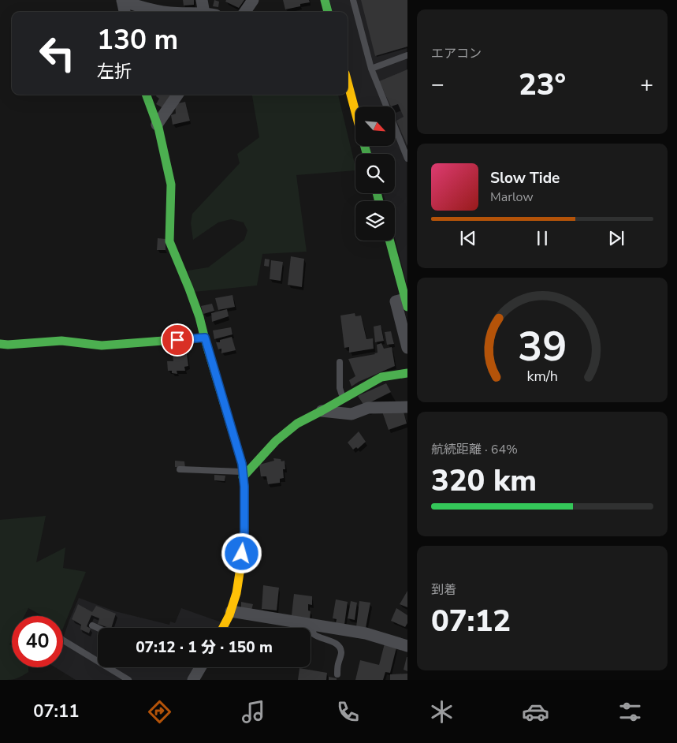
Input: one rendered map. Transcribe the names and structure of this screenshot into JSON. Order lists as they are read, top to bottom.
{
  "north": "bottom right",
  "page": {
    "tile": [
      "エアコン",
      ["航続距離 · 64%", "320 km"],
      ["到着", "07:12"]
    ],
    "turn": ["130 m", "左折"],
    "heat": ["−", "23°", "+"],
    "song": ["Slow Tide", "Marlow"],
    "limit": "40",
    "trip": "07:12 · 1 分 · 150 m",
    "tabs": "07:11",
    "gauge": ["39", "km/h"]
  }
}
